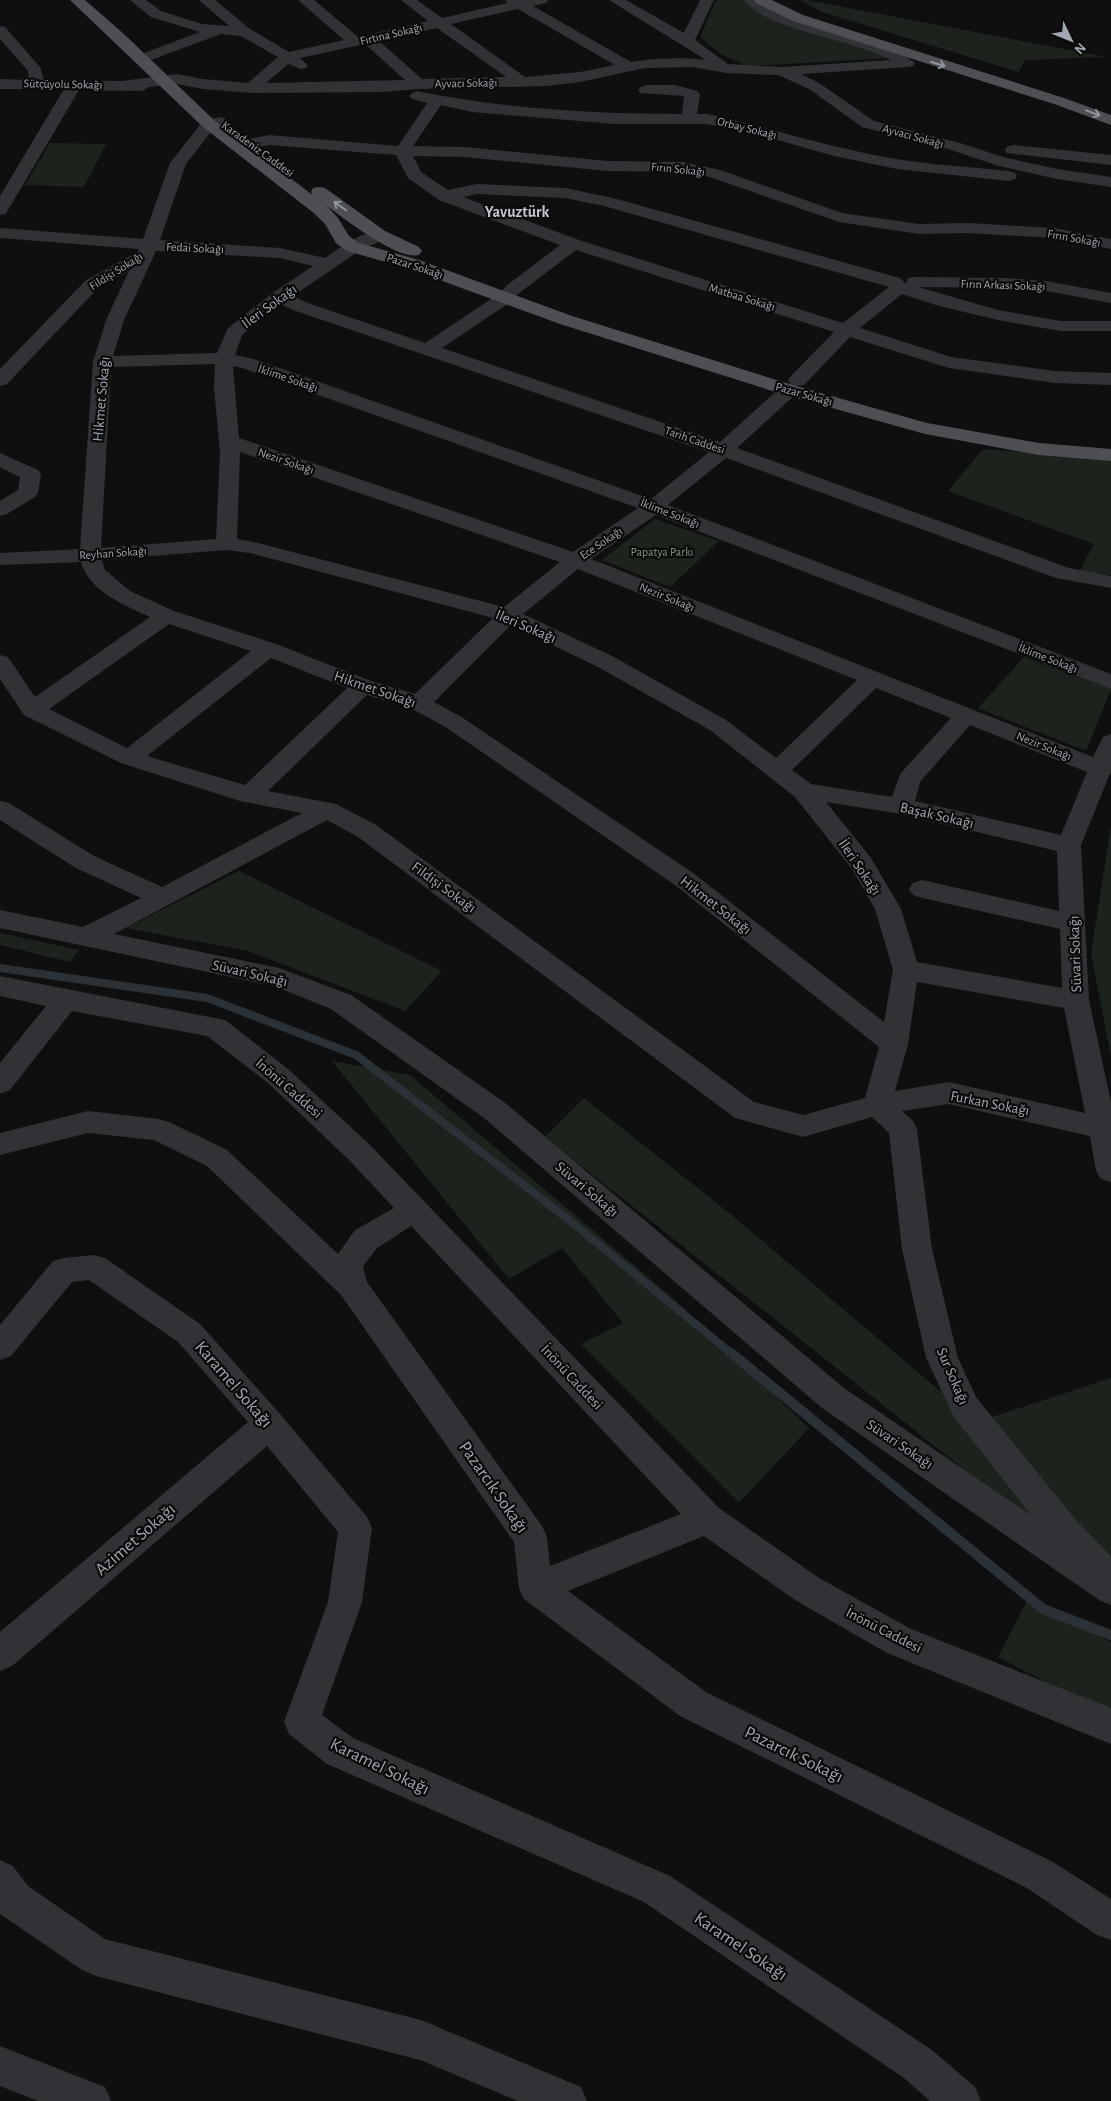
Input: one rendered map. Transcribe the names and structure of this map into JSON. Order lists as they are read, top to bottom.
{
  "streets": {
    "main road": ["Karadeniz Caddesi", "Pazar Sokağı"],
    "street": [
      "Fırtına Sokağı",
      "Ayvacı Sokağı",
      "Sütçüyolu Sokağı",
      "Orbay Sokağı",
      "Fırın Sokağı",
      "Fedai Sokağı",
      "Fildişi Sokağı",
      "Fırın Arkası Sokağı",
      "Matbaa Sokağı",
      "İleri Sokağı",
      "İklime Sokağı",
      "Hikmet Sokağı",
      "Tarih Caddesi",
      "Nezir Sokağı",
      "Ece Sokağı",
      "Reyhan Sokağı",
      "Başak Sokağı",
      "Süvari Sokağı",
      "İnönü Caddesi",
      "Furkan Sokağı",
      "Sur Sokağı",
      "Karamel Sokağı",
      "Pazarcık Sokağı",
      "Azimet Sokağı"
    ]
  },
  "crossings": [
    ["Fırtına Sokağı", "Ayvacı Sokağı"],
    ["Ayvacı Sokağı", "Sütçüyolu Sokağı"],
    ["Ayvacı Sokağı", "Orbay Sokağı"],
    ["Ayvacı Sokağı", "Karadeniz Caddesi"],
    ["Sütçüyolu Sokağı", "Karadeniz Caddesi"],
    ["Karadeniz Caddesi", "Fırın Sokağı"],
    ["Karadeniz Caddesi", "Pazar Sokağı"],
    ["Karadeniz Caddesi", "Fildişi Sokağı"],
    ["Karadeniz Caddesi", "İleri Sokağı"],
    ["Fırın Sokağı", "Matbaa Sokağı"],
    ["Fedai Sokağı", "Fildişi Sokağı"],
    ["Fedai Sokağı", "İleri Sokağı"],
    ["Fedai Sokağı", "Hikmet Sokağı"],
    ["Pazar Sokağı", "İleri Sokağı"],
    ["Pazar Sokağı", "Ece Sokağı"],
    ["Fildişi Sokağı", "İleri Sokağı"],
    ["Fildişi Sokağı", "Hikmet Sokağı"],
    ["Fildişi Sokağı", "Furkan Sokağı"],
    ["Fildişi Sokağı", "Sur Sokağı"],
    ["Fırın Arkası Sokağı", "Ece Sokağı"],
    ["Matbaa Sokağı", "Ece Sokağı"],
    ["İleri Sokağı", "İklime Sokağı"],
    ["İleri Sokağı", "Hikmet Sokağı"],
    ["İleri Sokağı", "Tarih Caddesi"],
    ["İleri Sokağı", "Nezir Sokağı"],
    ["İleri Sokağı", "Ece Sokağı"],
    ["İleri Sokağı", "Reyhan Sokağı"],
    ["İleri Sokağı", "Başak Sokağı"],
    ["İleri Sokağı", "Furkan Sokağı"],
    ["İleri Sokağı", "Sur Sokağı"],
    ["İklime Sokağı", "Hikmet Sokağı"],
    ["İklime Sokağı", "Ece Sokağı"],
    ["Hikmet Sokağı", "Ece Sokağı"],
    ["Hikmet Sokağı", "Reyhan Sokağı"],
    ["Tarih Caddesi", "Ece Sokağı"],
    ["Nezir Sokağı", "Ece Sokağı"],
    ["Nezir Sokağı", "Süvari Sokağı"],
    ["Başak Sokağı", "Süvari Sokağı"],
    ["Süvari Sokağı", "Furkan Sokağı"],
    ["Furkan Sokağı", "Sur Sokağı"],
    ["Karamel Sokağı", "Azimet Sokağı"]
  ],
  "districts": ["Yavuztürk"],
  "parks": ["Papatya Parkı"],
  "north": "bottom right"
}
